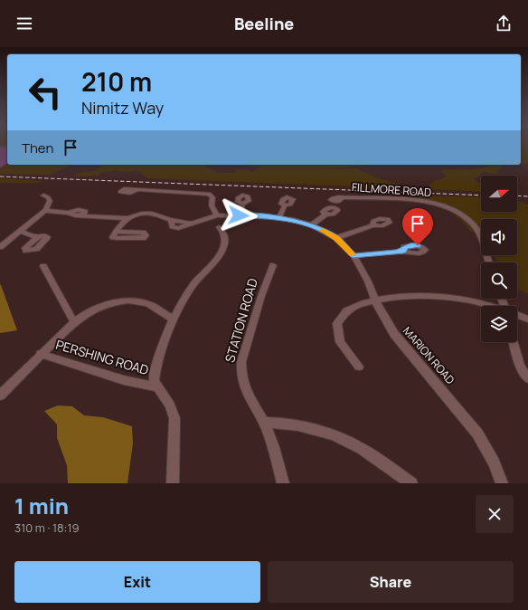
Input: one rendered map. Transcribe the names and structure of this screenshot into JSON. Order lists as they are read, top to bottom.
{
  "streets": {
    "street": [
      "FILLMORE ROAD",
      "STATION ROAD",
      "MARION ROAD",
      "PERSHING ROAD"
    ]
  },
  "north": "right",
  "page": {
    "header": "Beeline",
    "turn": ["210 m", "Nimitz Way"],
    "then": "Then",
    "heading": ["1 min", "310 m · 18:19"],
    "buttons": ["Exit", "Share"]
  }
}
